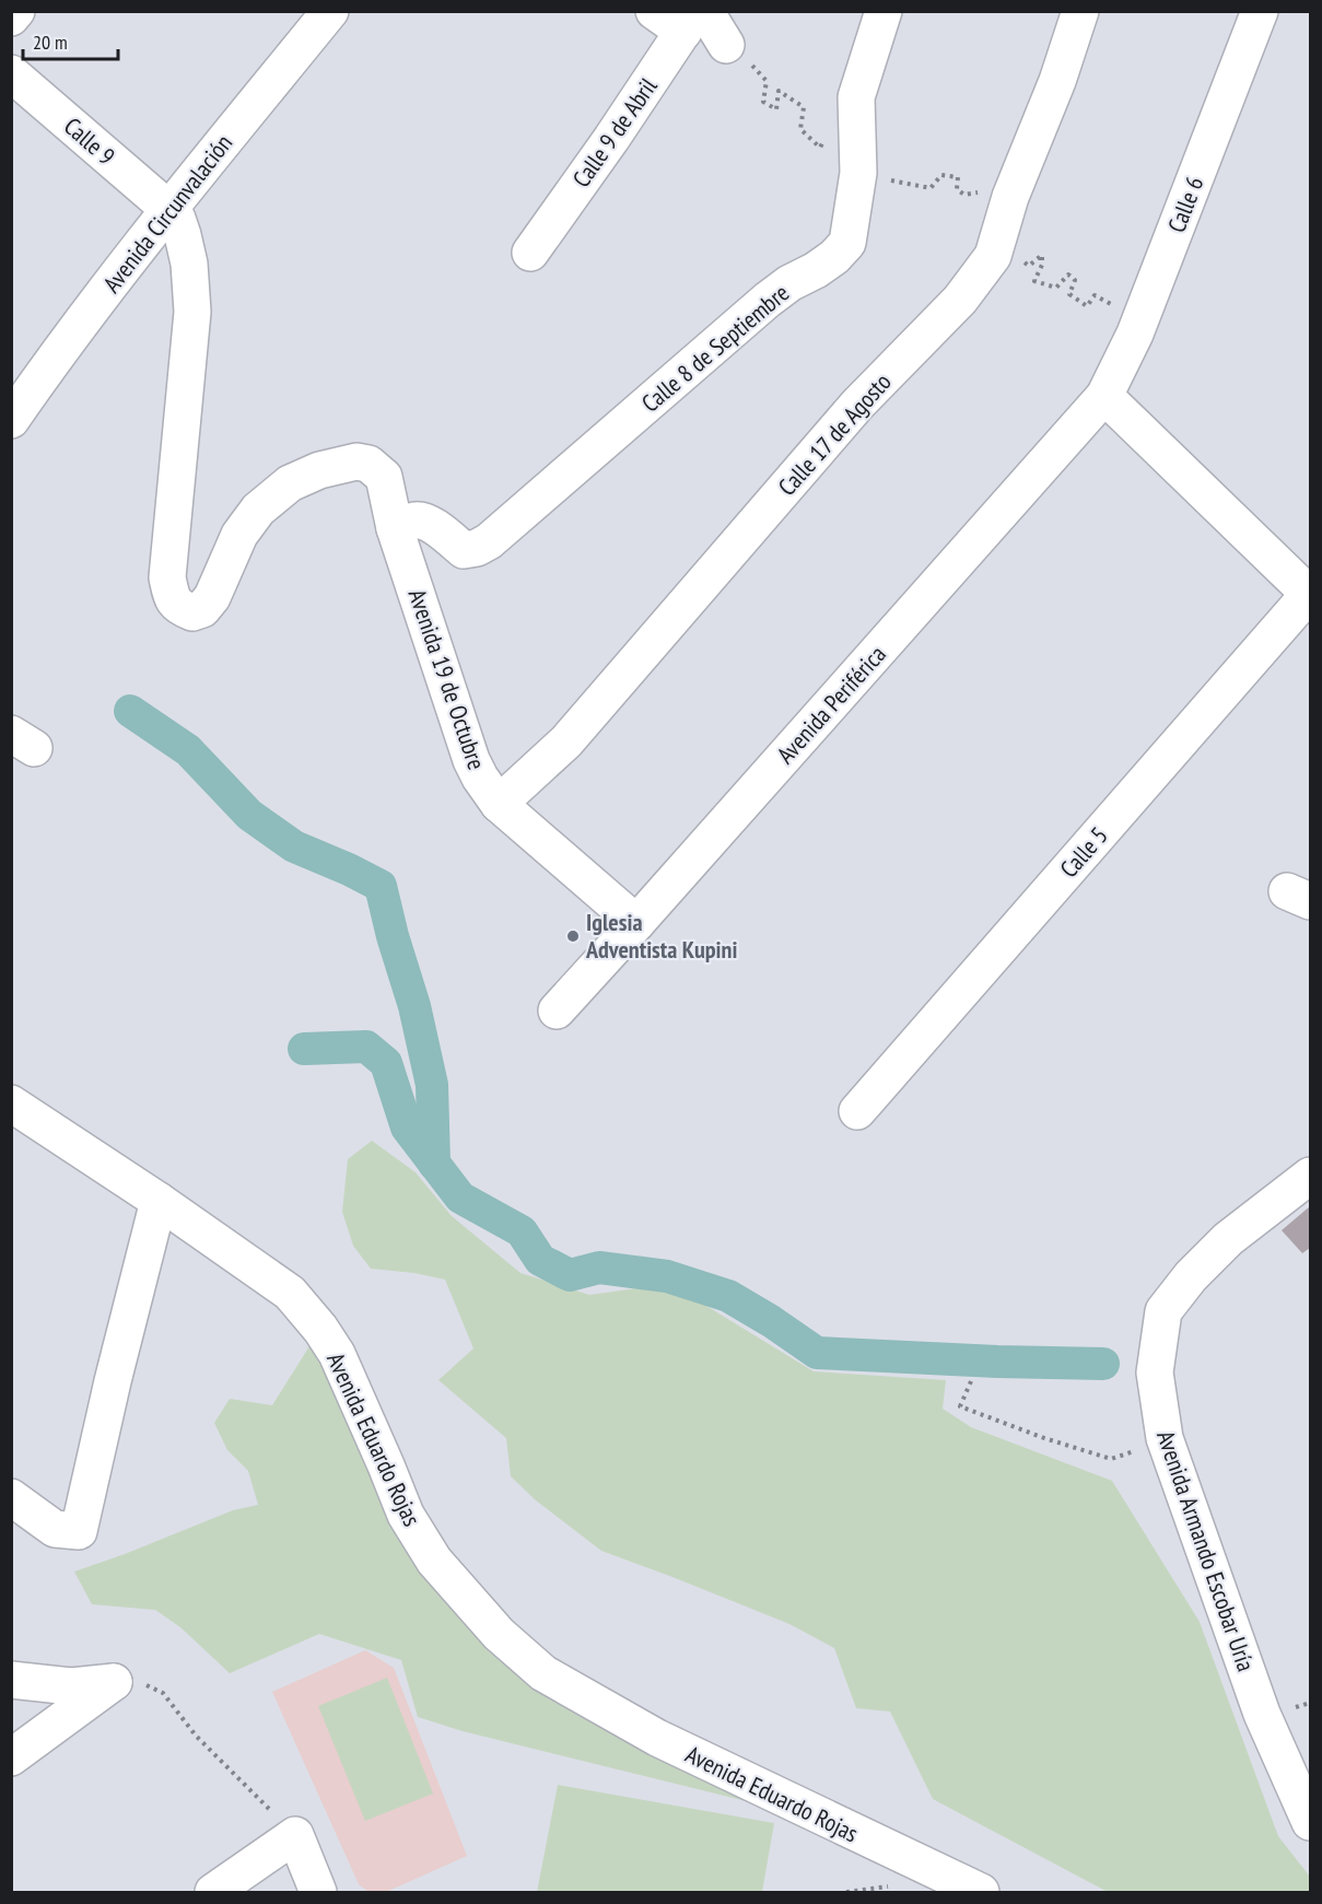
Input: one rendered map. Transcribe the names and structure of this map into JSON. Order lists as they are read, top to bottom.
{
  "streets": {
    "street": [
      "Calle 9 de Abril",
      "Calle 9",
      "Calle 6",
      "Avenida Circunvalación",
      "Calle 8 de Septiembre",
      "Calle 17 de Agosto",
      "Avenida 19 de Octubre",
      "Avenida Periférica",
      "Calle 5",
      "Avenida Eduardo Rojas",
      "Avenida Armando Escobar Uría"
    ]
  },
  "crossings": [
    ["Calle 9", "Avenida Circunvalación"],
    ["Calle 9", "Avenida 19 de Octubre"],
    ["Calle 6", "Avenida Periférica"],
    ["Avenida Circunvalación", "Avenida 19 de Octubre"],
    ["Calle 8 de Septiembre", "Avenida 19 de Octubre"],
    ["Calle 17 de Agosto", "Avenida 19 de Octubre"],
    ["Avenida 19 de Octubre", "Avenida Periférica"]
  ],
  "places": ["Iglesia Adventista Kupini"],
  "scale_bar": "20 m"
}
